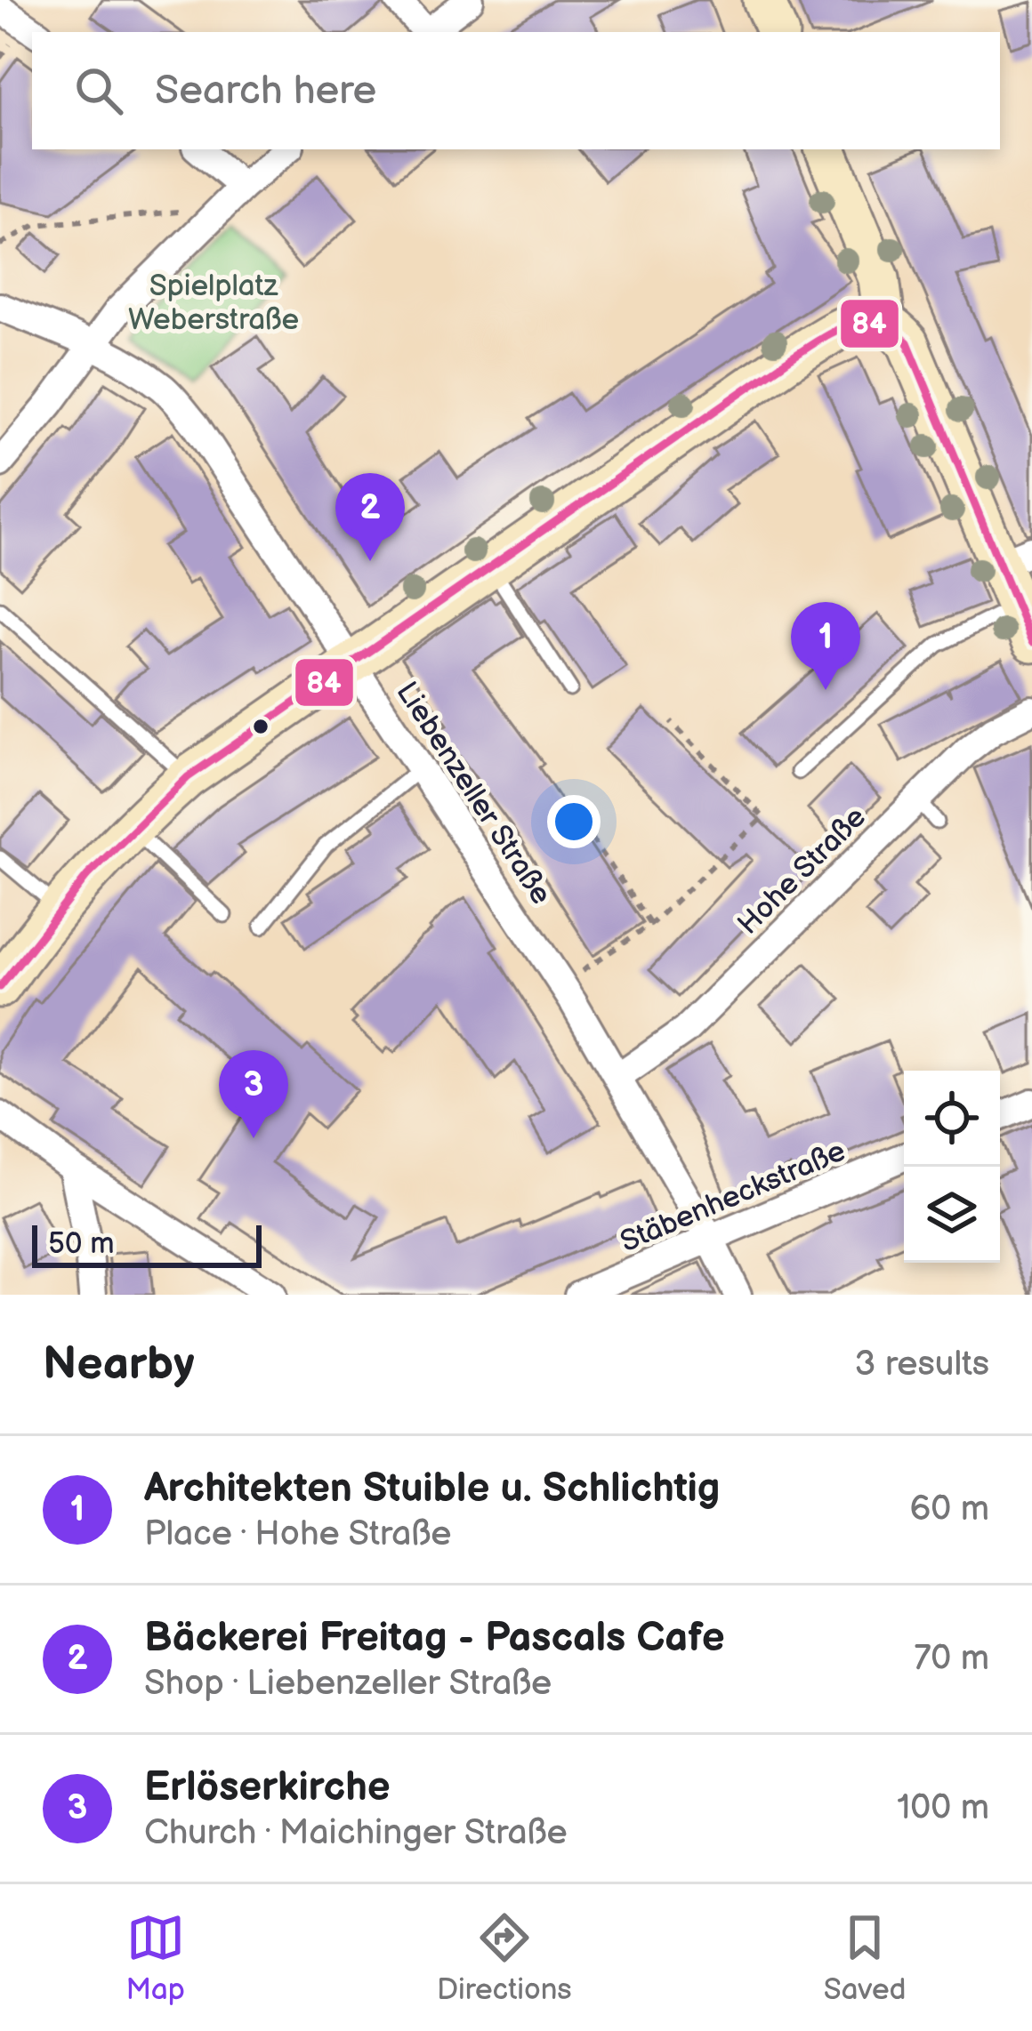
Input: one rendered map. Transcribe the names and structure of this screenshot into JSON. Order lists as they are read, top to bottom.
{
  "streets": {
    "street": ["Liebenzeller Straße", "Hohe Straße", "Stäbenheckstraße"]
  },
  "crossings": [
    ["Liebenzeller Straße", "Hohe Straße"],
    ["Liebenzeller Straße", "Stäbenheckstraße"]
  ],
  "parks": ["Spielplatz Weberstraße"],
  "lines": ["transit line 84"],
  "scale_bar": "50 m",
  "page": {
    "search": "Search here",
    "pins": ["2", "1", "3"],
    "scale": "50 m",
    "heading": ["Nearby", "3 results"],
    "list": [
      {
        "mark": "1",
        "name": "Architekten Stuible u. Schlichtig",
        "note": "Place · Hohe Straße",
        "value": "60 m"
      },
      {
        "mark": "2",
        "name": "Bäckerei Freitag - Pascals Cafe",
        "note": "Shop · Liebenzeller Straße",
        "value": "70 m"
      },
      {
        "mark": "3",
        "name": "Erlöserkirche",
        "note": "Church · Maichinger Straße",
        "value": "100 m"
      }
    ],
    "nav": ["Map", "Directions", "Saved"]
  }
}
